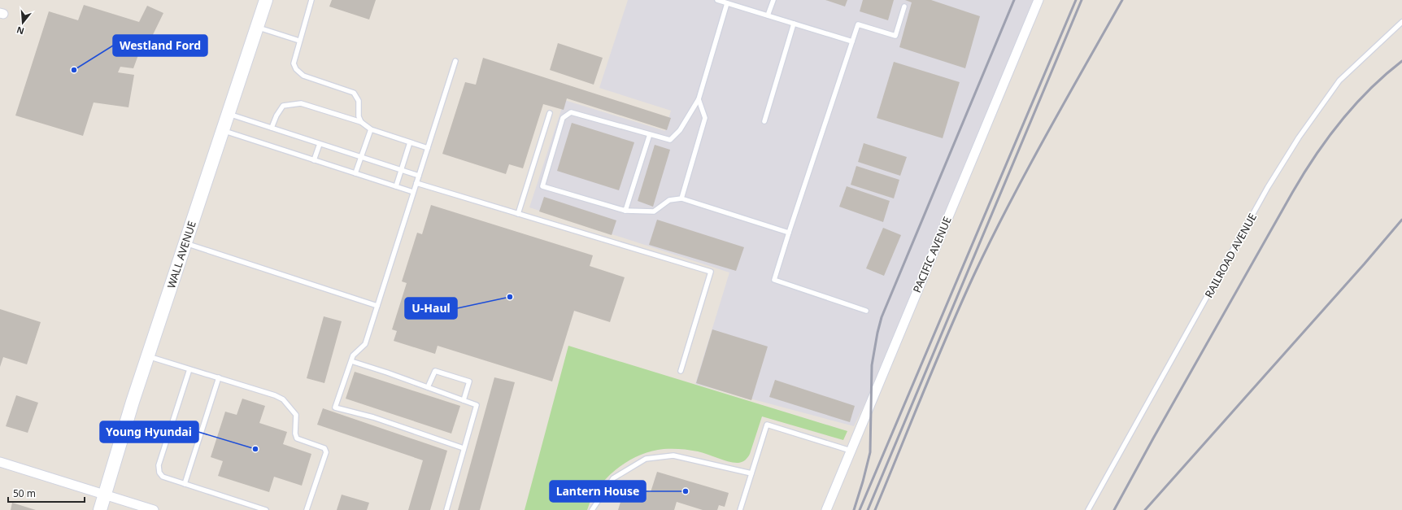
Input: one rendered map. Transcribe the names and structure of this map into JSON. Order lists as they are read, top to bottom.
{
  "streets": {
    "main road": ["WALL AVENUE"],
    "street": ["PACIFIC AVENUE"],
    "lane": ["RAILROAD AVENUE"]
  },
  "places": [
    "Westland Ford",
    "U-Haul",
    "Young Hyundai",
    "Lantern House"
  ],
  "scale_bar": "50 m",
  "north": "bottom"
}
